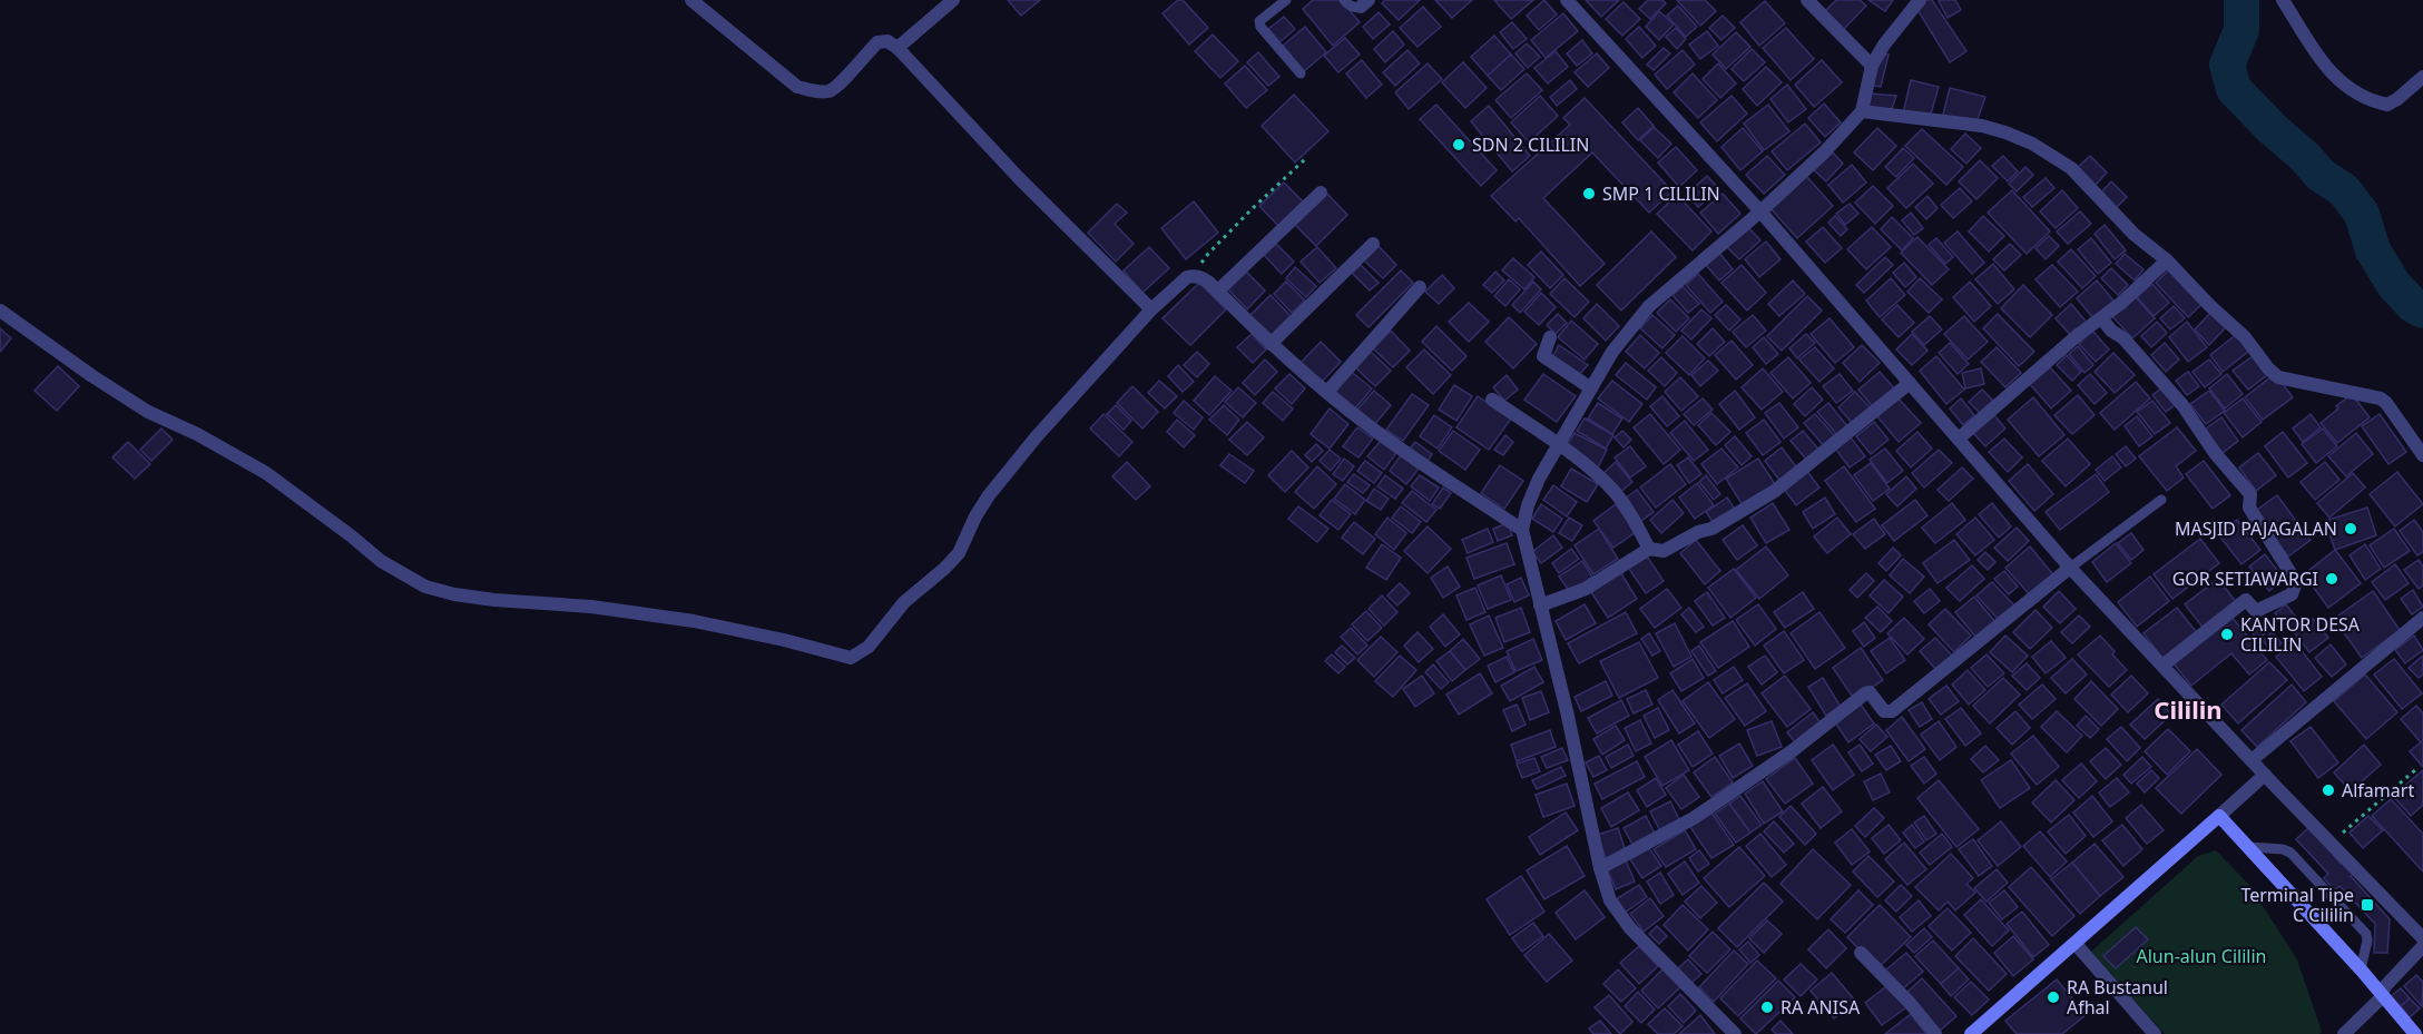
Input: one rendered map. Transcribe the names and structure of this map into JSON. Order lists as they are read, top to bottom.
{
  "districts": ["Cililin"],
  "parks": ["Alun-alun Cililin"],
  "places": {
    "other": [
      "SDN 2 CILILIN",
      "SMP 1 CILILIN",
      "MASJID PAJAGALAN",
      "GOR SETIAWARGI",
      "KANTOR DESA CILILIN",
      "Alfamart",
      "RA Bustanul Afhal",
      "RA ANISA"
    ],
    "transit": ["Terminal Tipe C Cililin"]
  }
}
